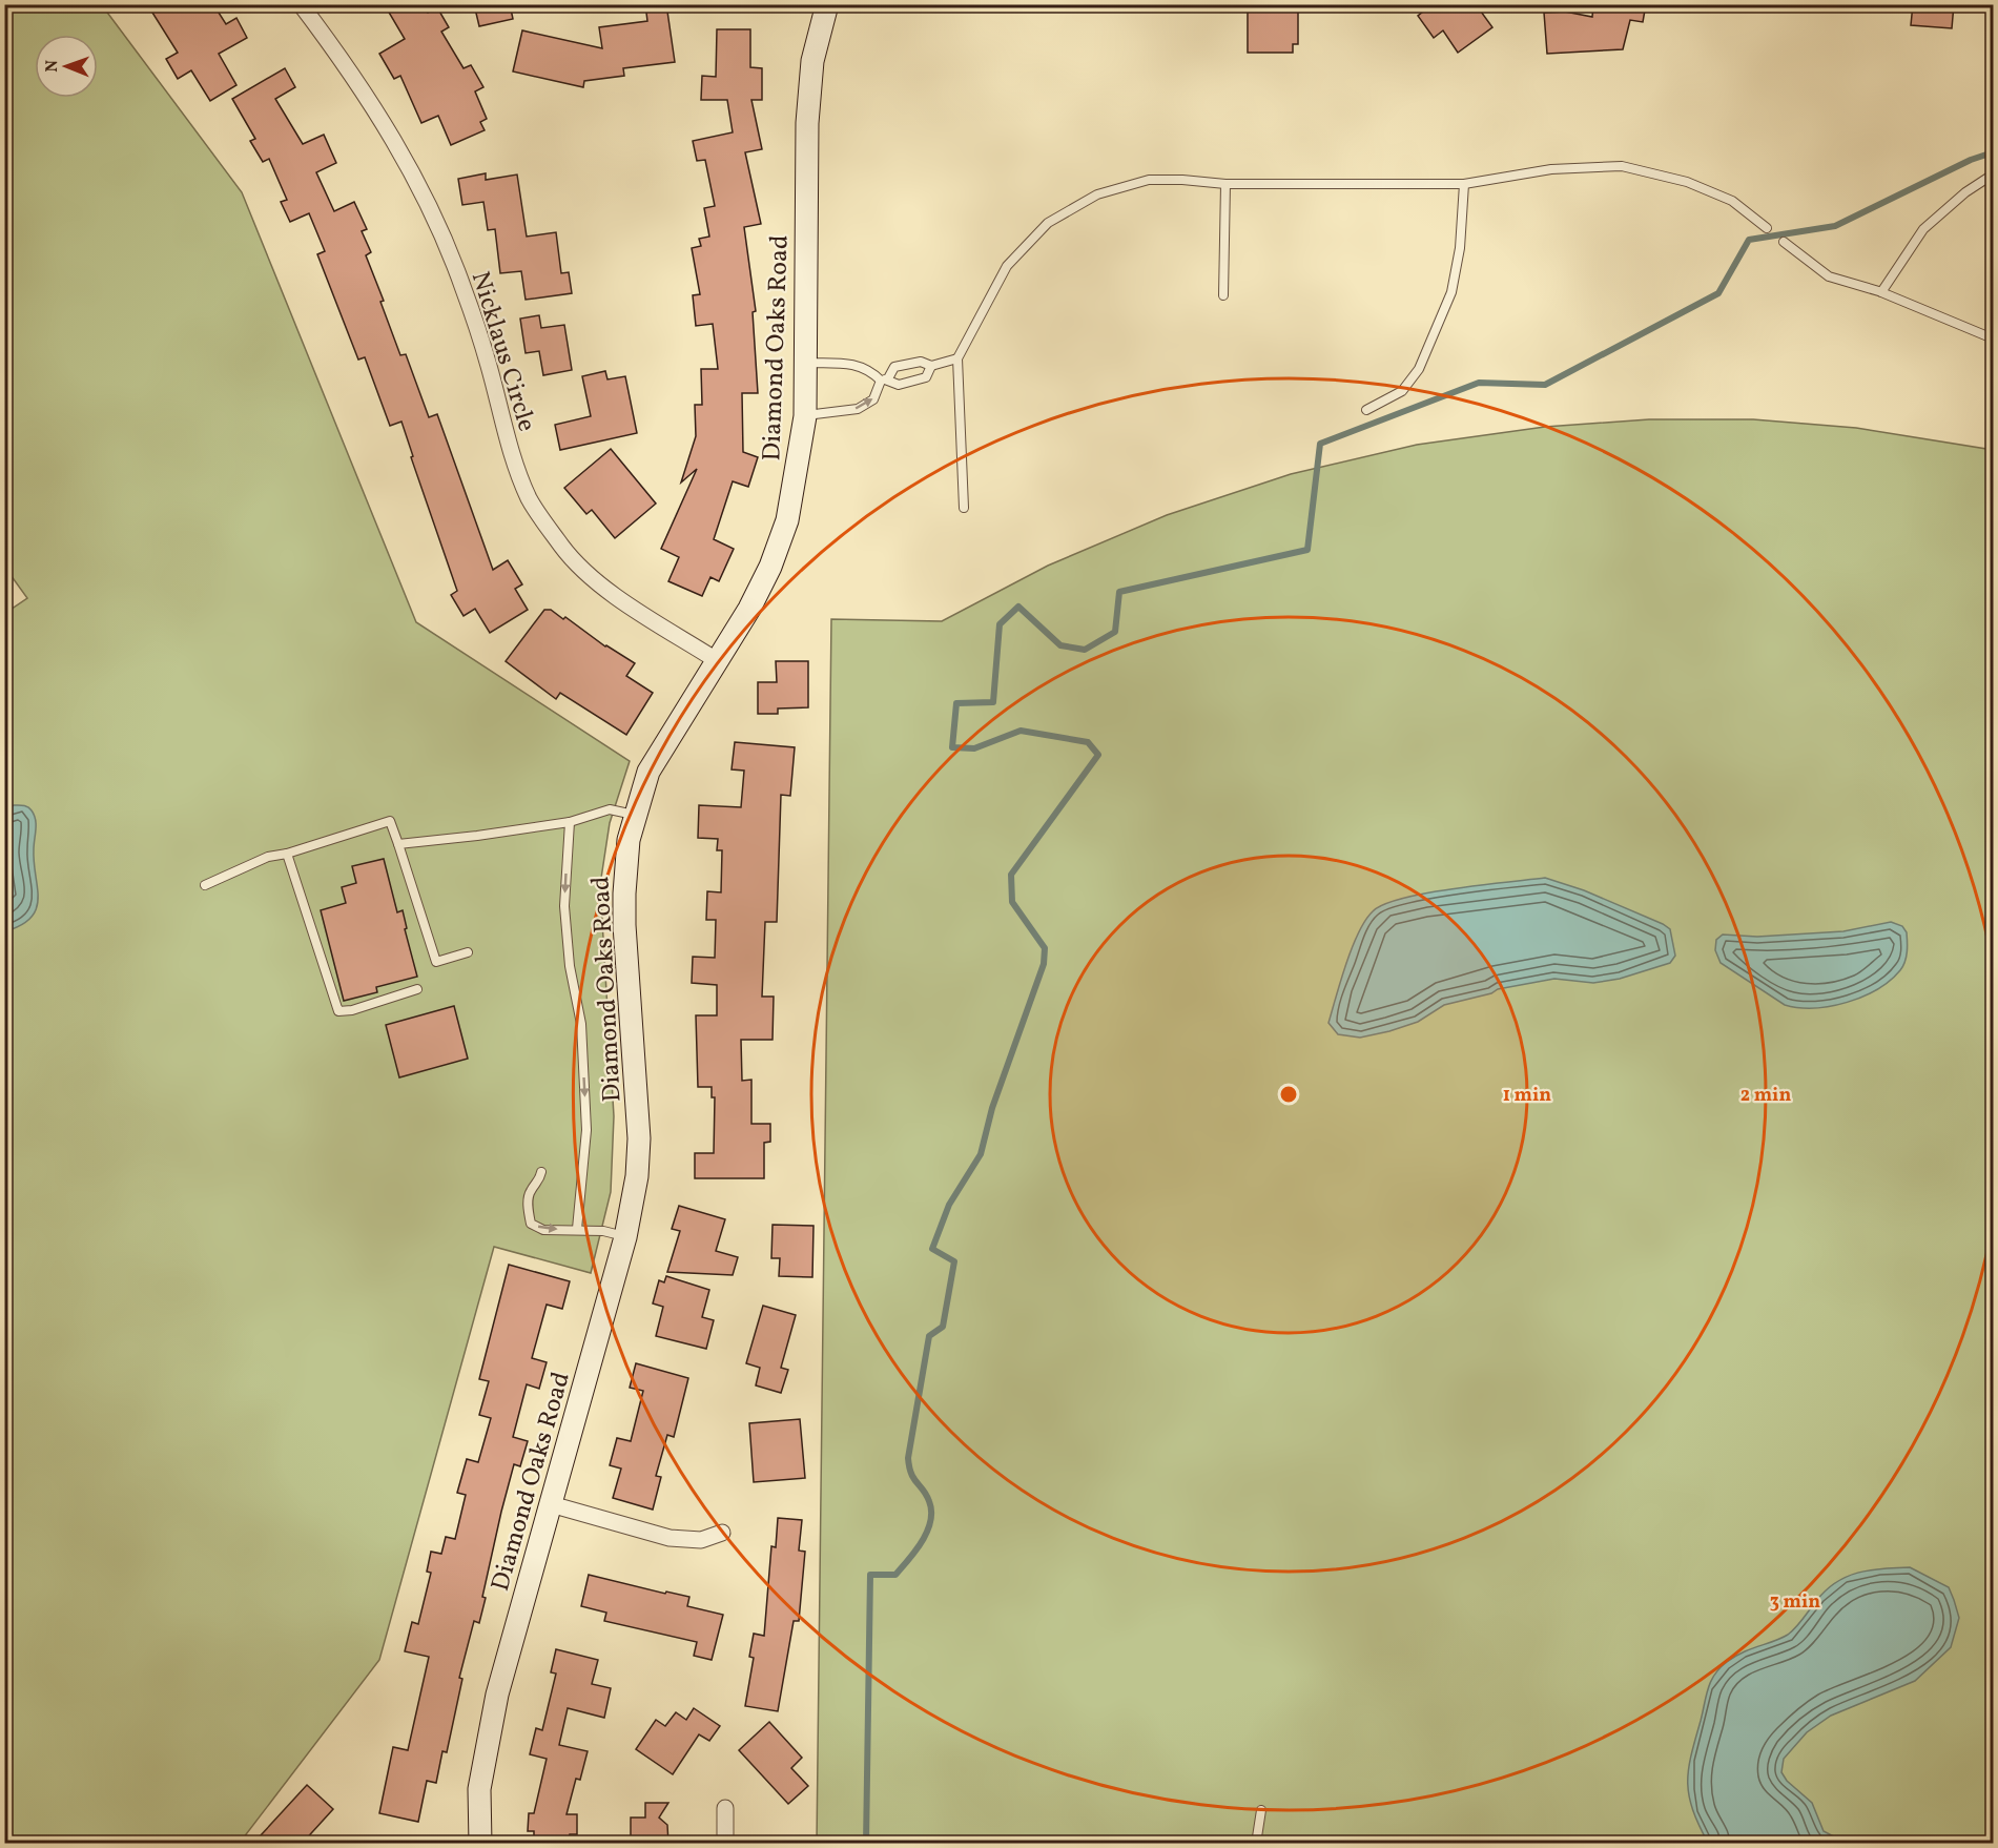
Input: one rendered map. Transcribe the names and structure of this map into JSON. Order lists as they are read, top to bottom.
{
  "streets": {
    "street": ["Diamond Oaks Road", "Nicklaus Circle"]
  },
  "crossings": [
    ["Diamond Oaks Road", "Nicklaus Circle"]
  ],
  "north": "left",
  "rings": ["1 min", "2 min", "3 min"]
}
